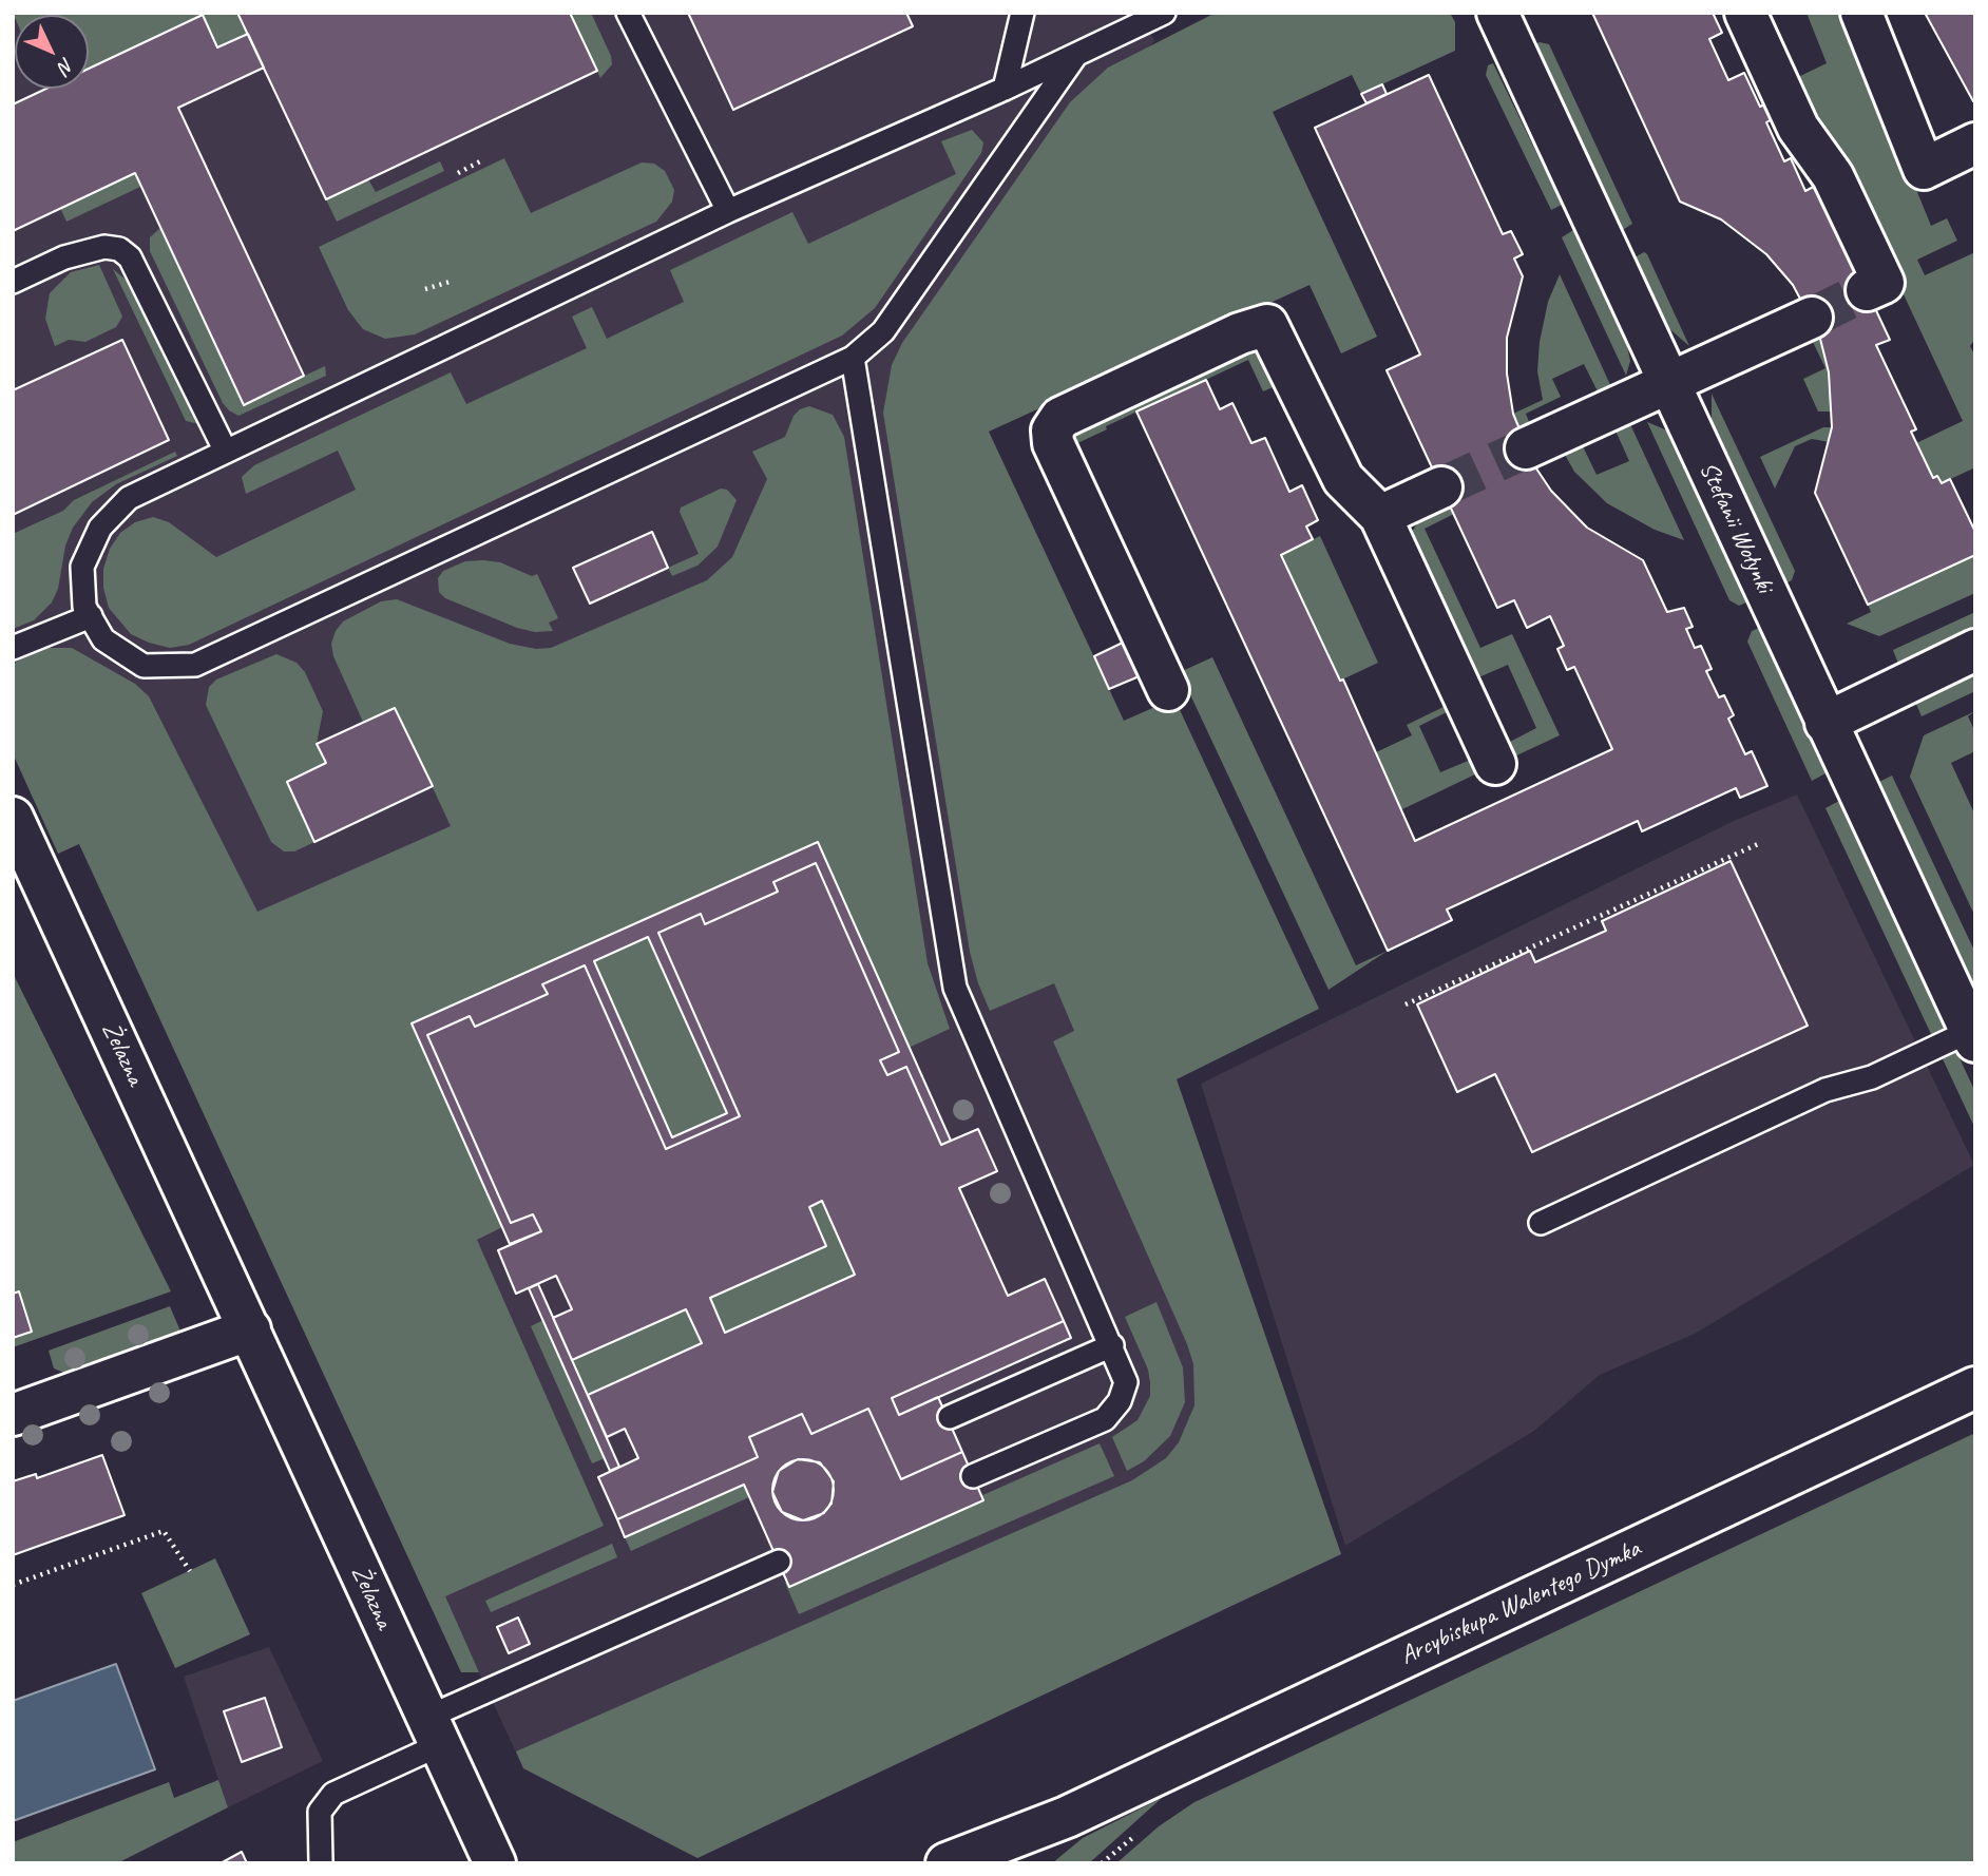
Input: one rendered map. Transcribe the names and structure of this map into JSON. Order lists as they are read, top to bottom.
{
  "streets": {
    "street": ["Stefanii Wołynki", "Żelazna", "Arcybiskupa Walentego Dymka"]
  },
  "north": "bottom right"
}
